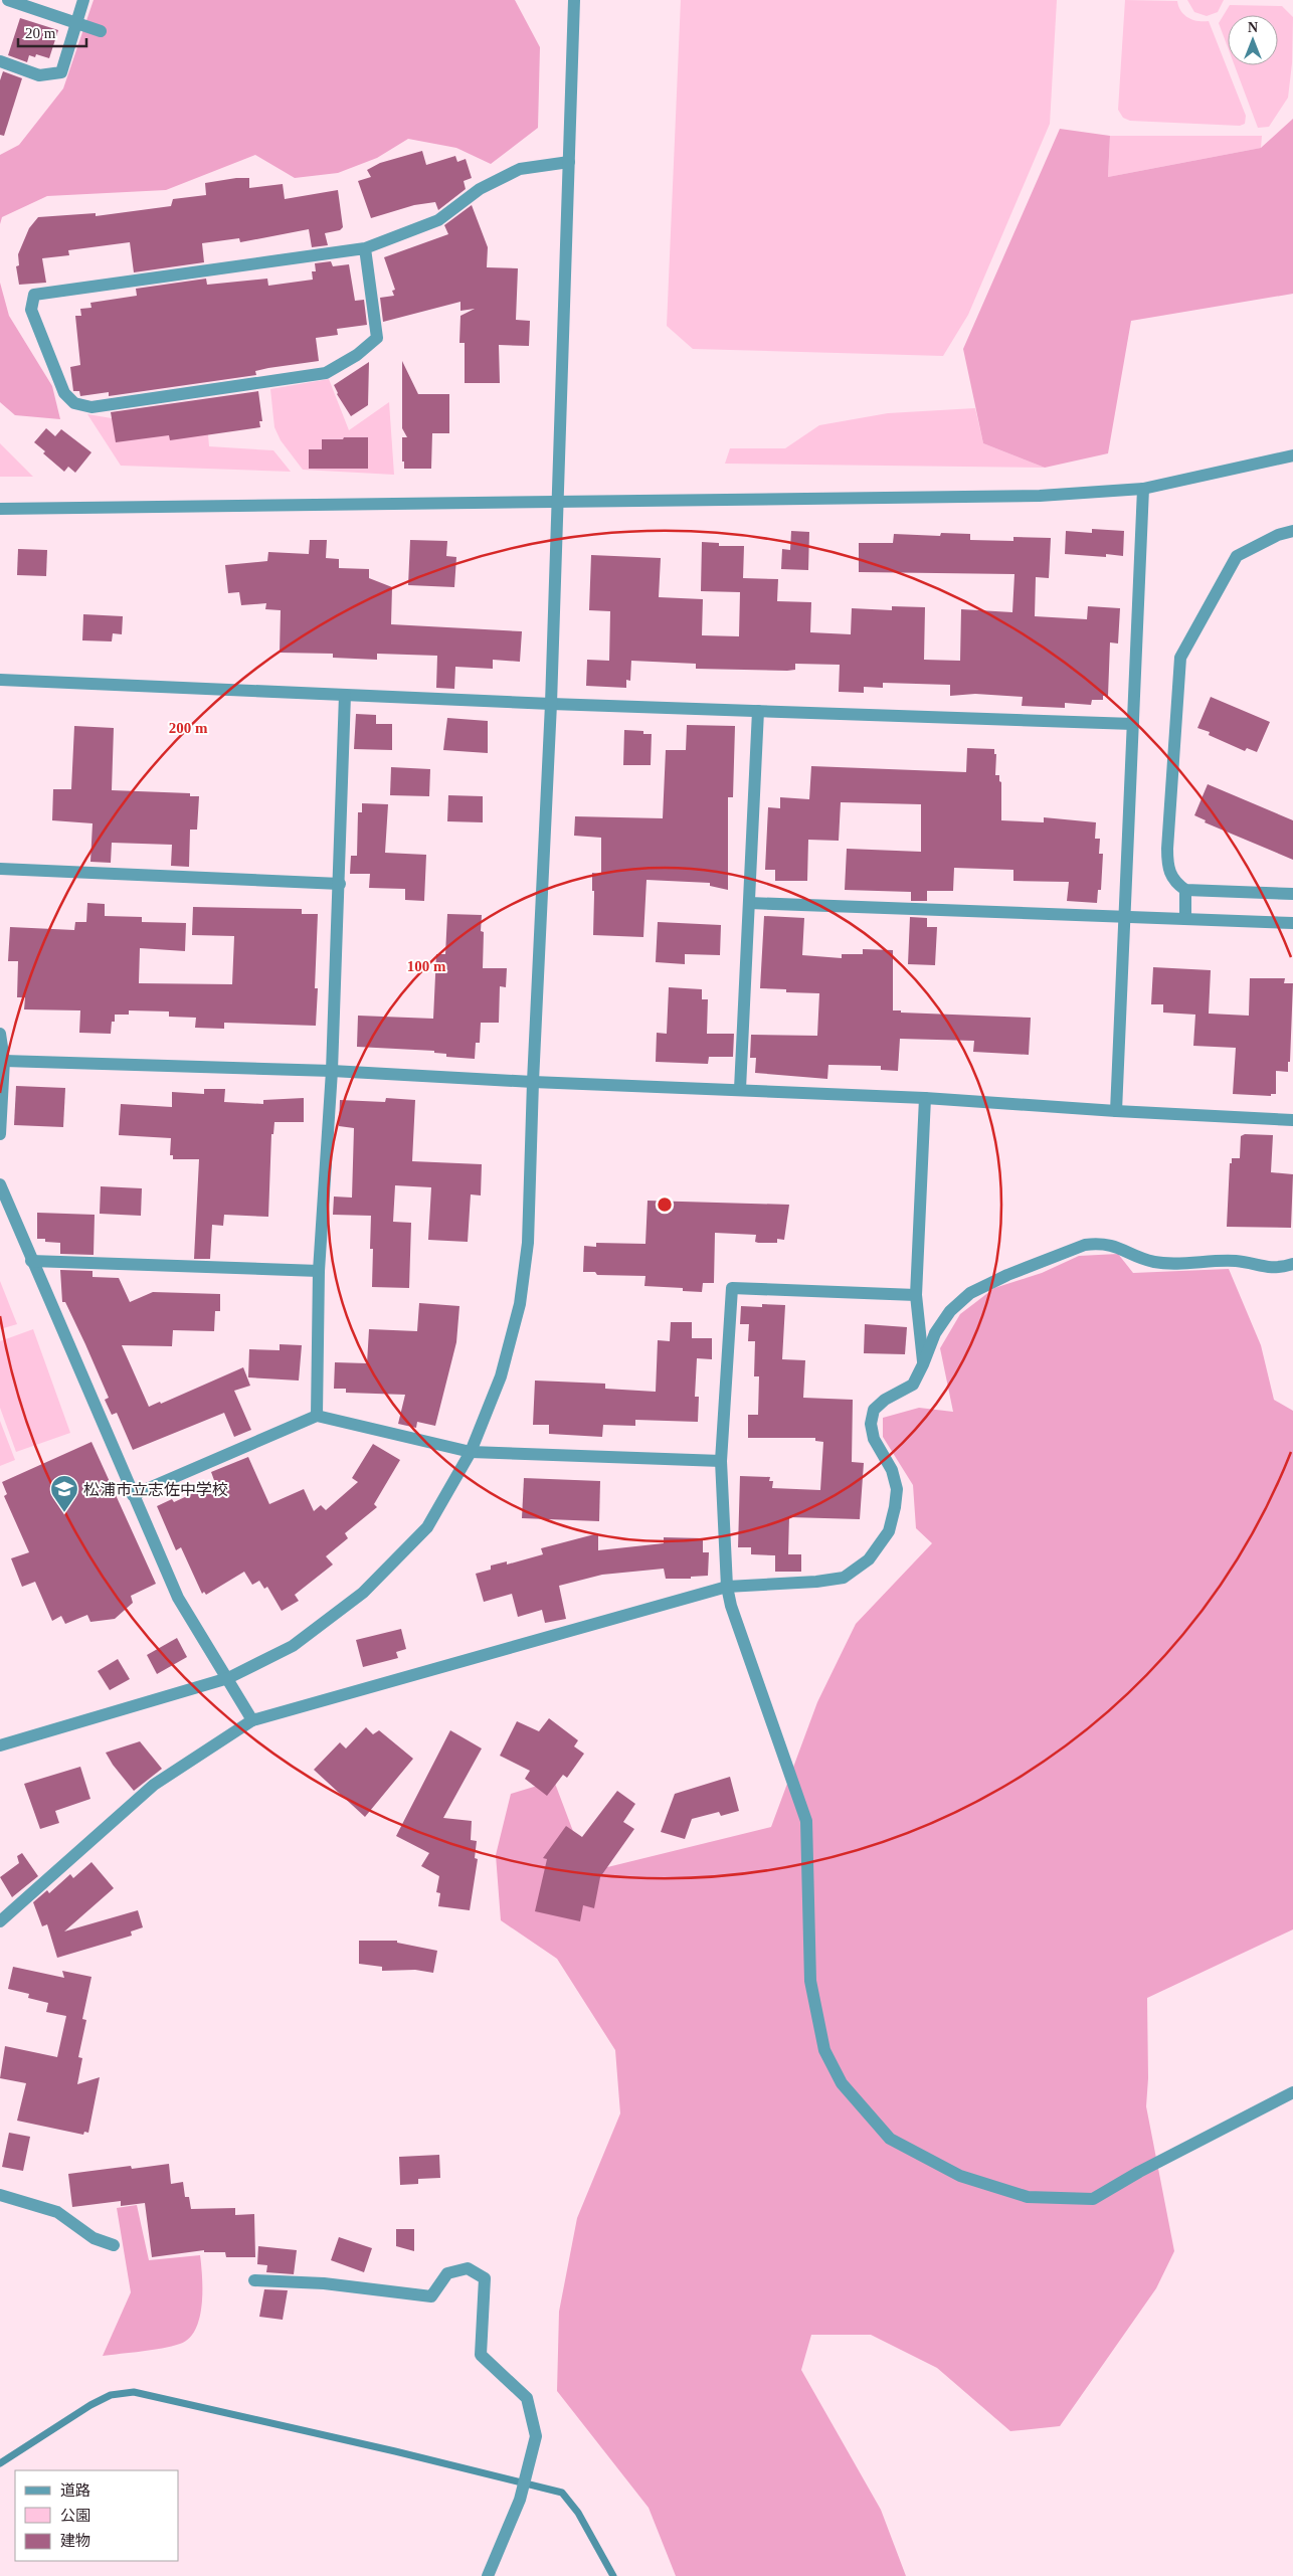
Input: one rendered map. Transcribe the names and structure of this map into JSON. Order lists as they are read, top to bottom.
{
  "places": {
    "school or university": ["松浦市立志佐中学校"]
  },
  "legend": ["道路", "公園", "建物"],
  "scale_bar": "20 m",
  "north": "top",
  "rings": ["200 m", "100 m"]
}
